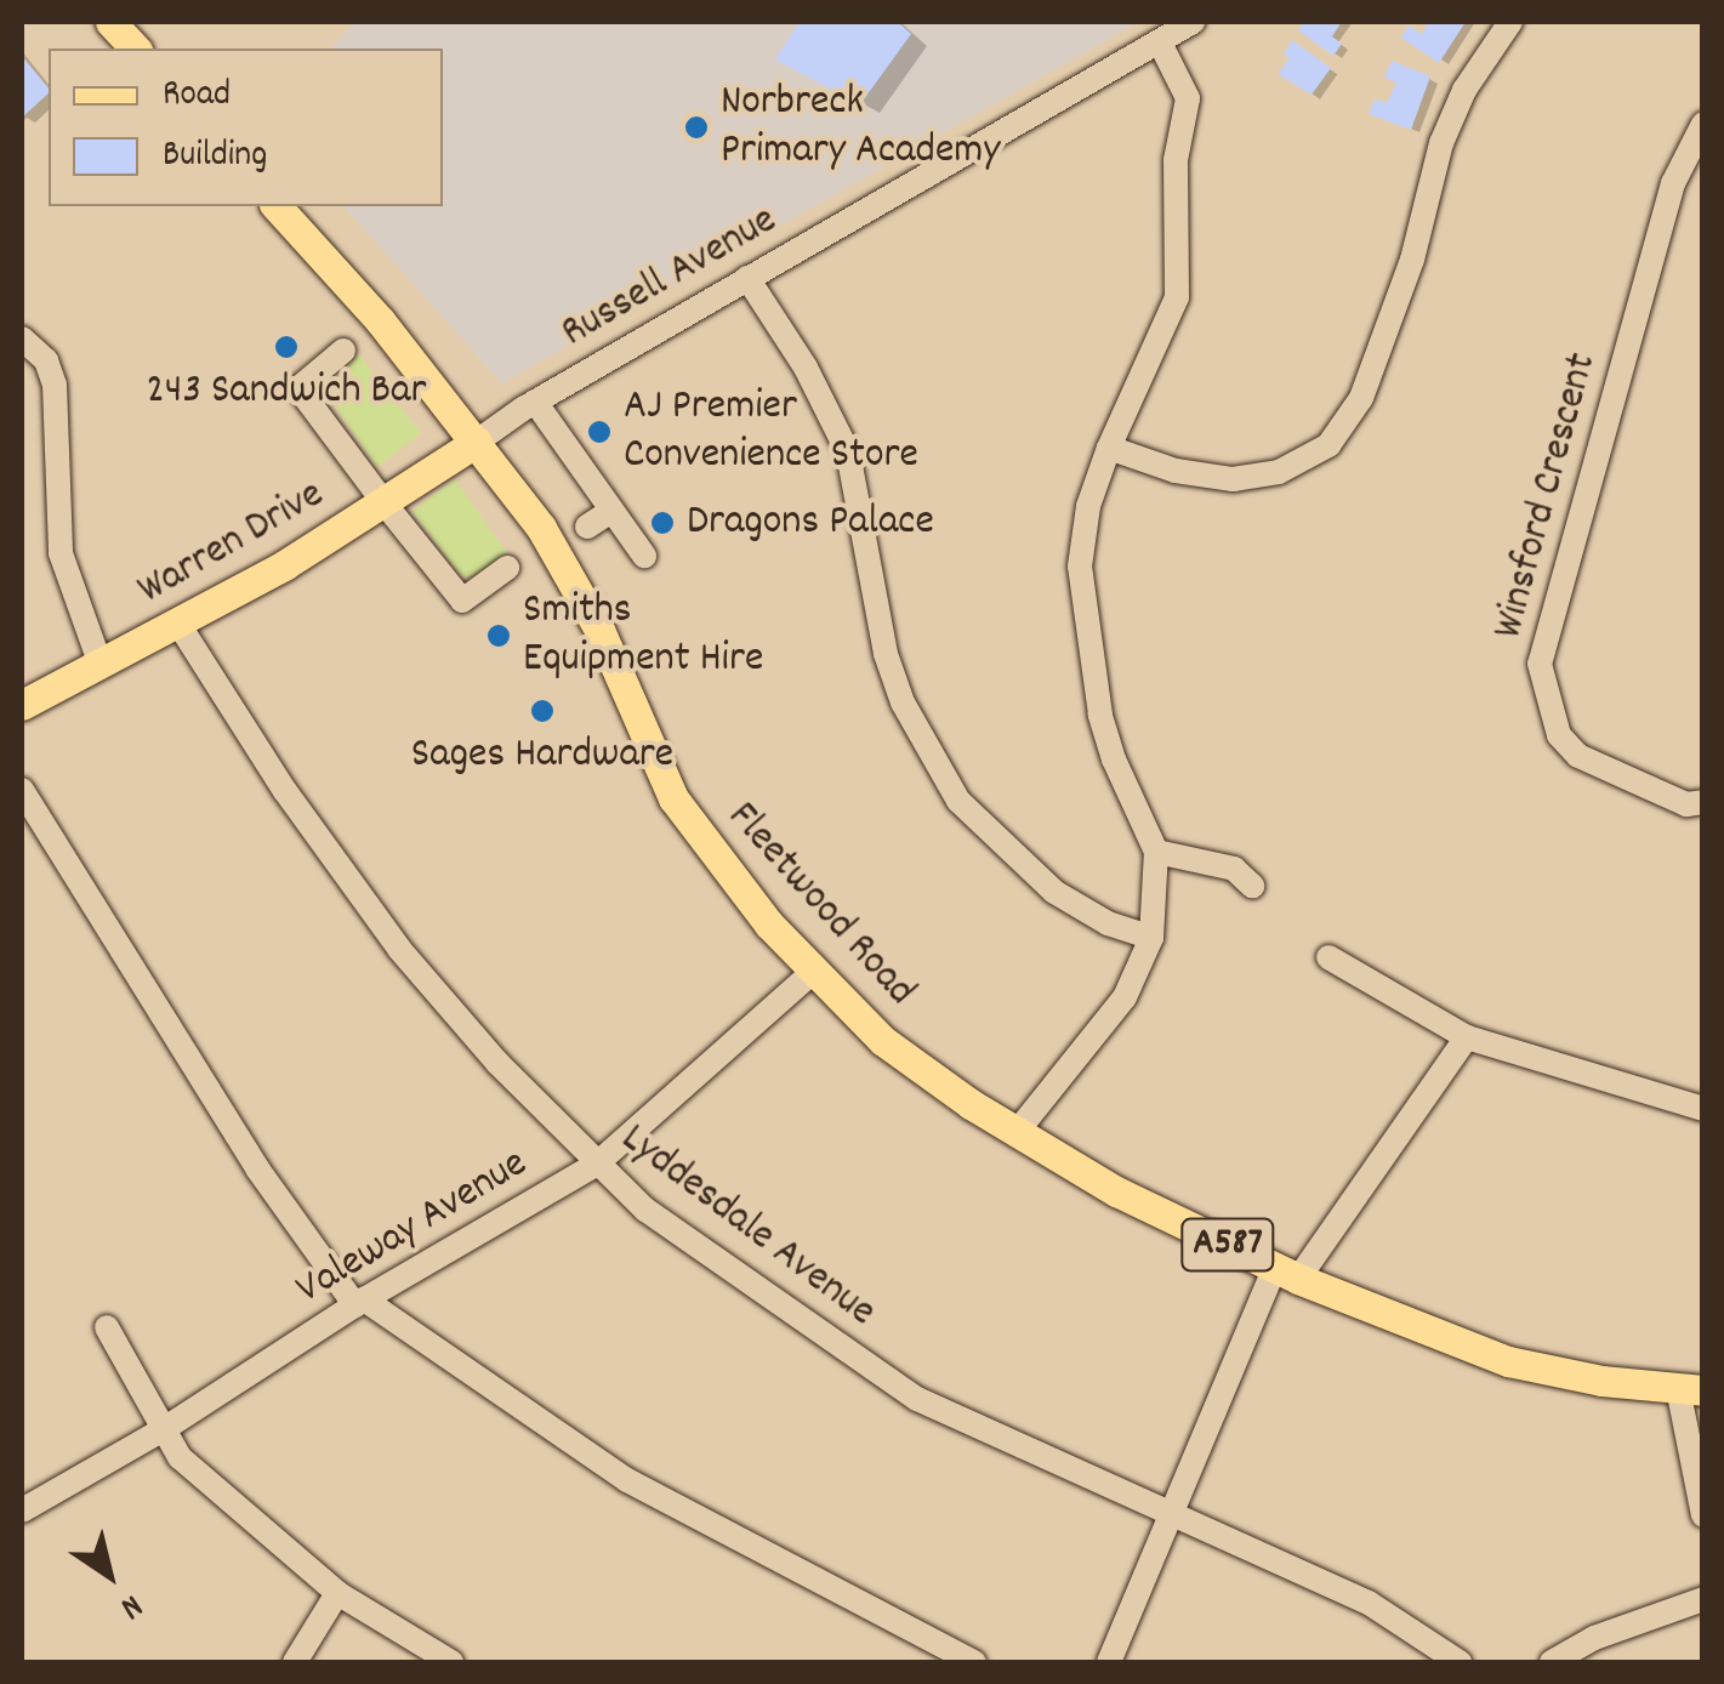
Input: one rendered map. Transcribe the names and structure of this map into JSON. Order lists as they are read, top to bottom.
{
  "streets": {
    "main road": ["Warren Drive", "Fleetwood Road", "A587"],
    "street": [
      "Russell Avenue",
      "Winsford Crescent",
      "Lyddesdale Avenue",
      "Valeway Avenue"
    ]
  },
  "crossings": [
    ["Russell Avenue", "Warren Drive"],
    ["Russell Avenue", "Fleetwood Road"],
    ["Warren Drive", "Fleetwood Road"],
    ["Warren Drive", "Lyddesdale Avenue"],
    ["Fleetwood Road", "Valeway Avenue"],
    ["Lyddesdale Avenue", "Valeway Avenue"]
  ],
  "places": [
    "Norbreck Primary Academy",
    "243 Sandwich Bar",
    "AJ Premier Convenience Store",
    "Dragons Palace",
    "Smiths Equipment Hire",
    "Sages Hardware"
  ],
  "legend": ["Road", "Building"],
  "north": "bottom right"
}
